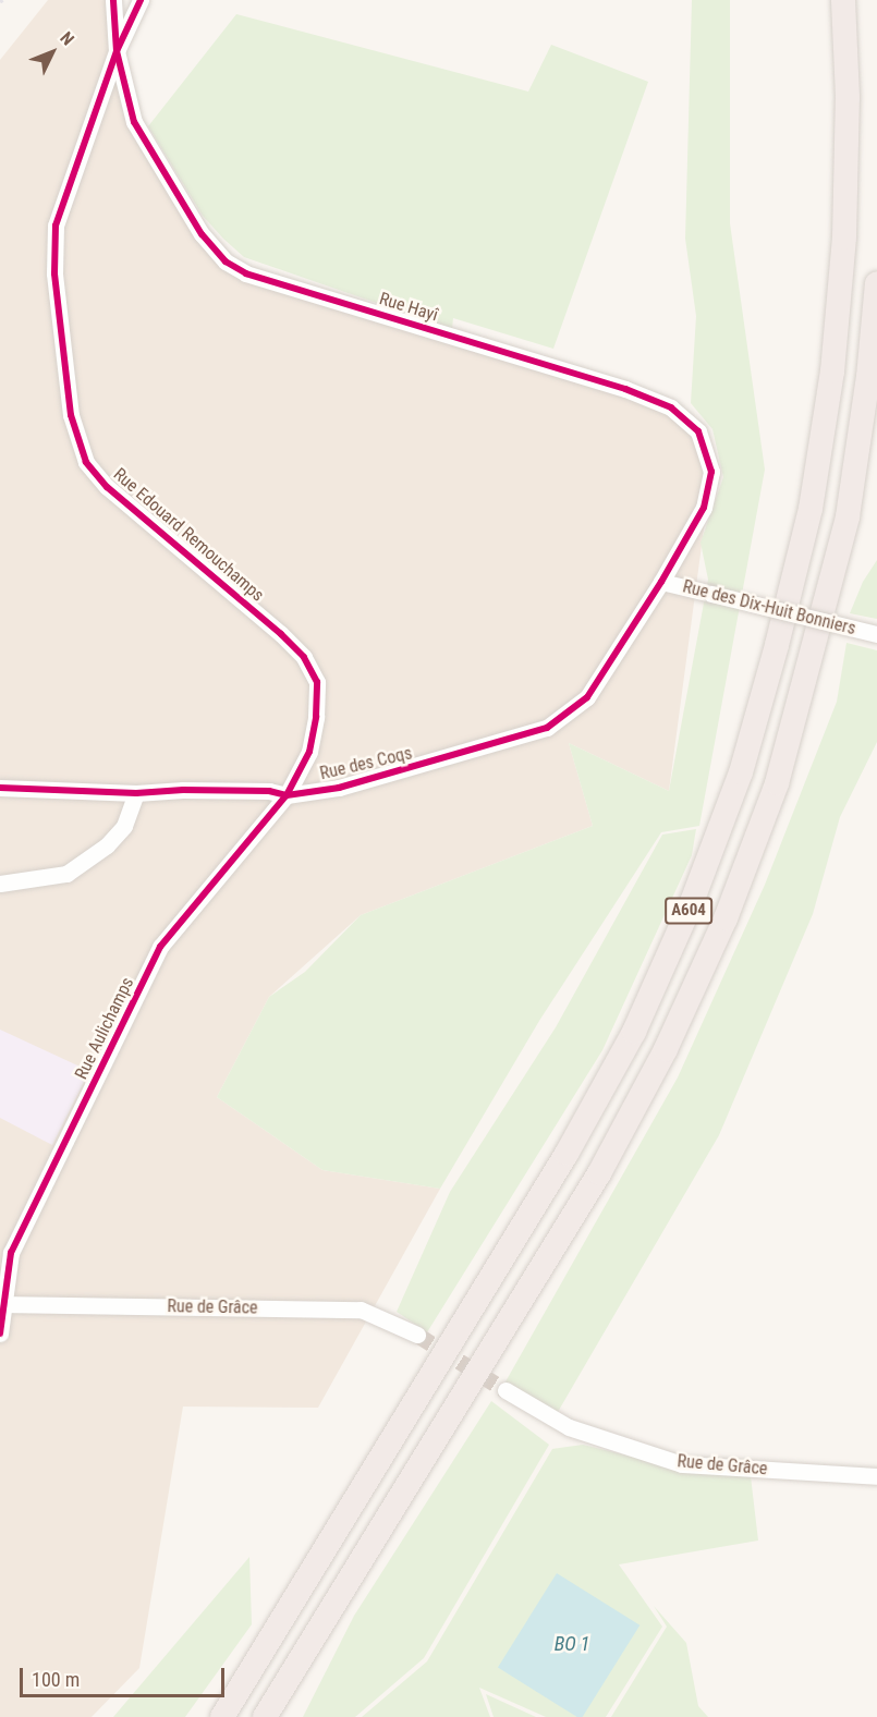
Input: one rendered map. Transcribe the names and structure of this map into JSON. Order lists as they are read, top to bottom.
{
  "streets": {
    "highway": ["A604"],
    "street": [
      "Rue Hayî",
      "Rue Edouard Remouchamps",
      "Rue des Dix-Huit Bonniers",
      "Rue des Coqs",
      "Rue Aulichamps",
      "Rue de Grâce"
    ]
  },
  "crossings": [
    ["Rue Hayî", "Rue Edouard Remouchamps"],
    ["Rue Hayî", "Rue des Dix-Huit Bonniers"],
    ["Rue Hayî", "Rue des Coqs"],
    ["Rue Edouard Remouchamps", "Rue des Coqs"],
    ["Rue Edouard Remouchamps", "Rue Aulichamps"],
    ["Rue des Dix-Huit Bonniers", "Rue des Coqs"],
    ["Rue des Coqs", "Rue Aulichamps"],
    ["Rue Aulichamps", "Rue de Grâce"]
  ],
  "water": ["BO 1"],
  "scale_bar": "100 m",
  "north": "top right"
}
